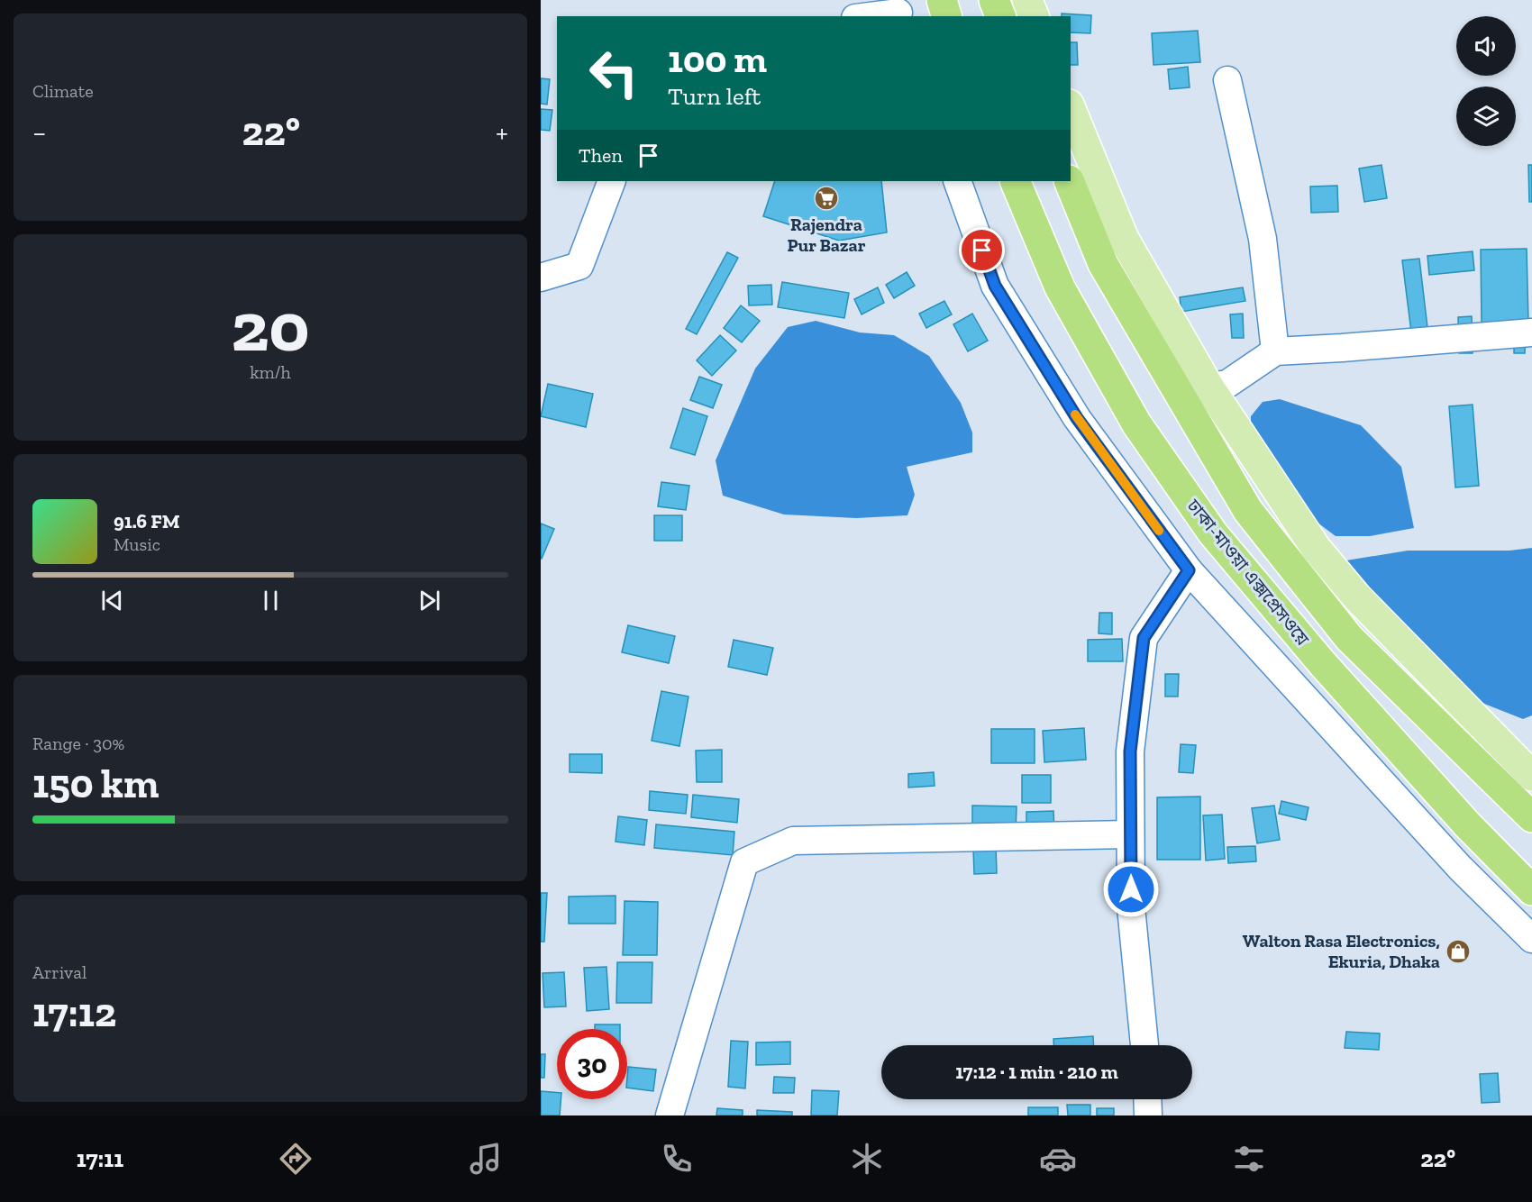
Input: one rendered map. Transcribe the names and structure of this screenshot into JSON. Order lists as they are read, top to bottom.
{
  "streets": {
    "highway": ["ঢাকা-মাওয়া এক্সপ্রেসওয়ে"]
  },
  "places": {
    "supermarket": ["Rajendra Pur Bazar"],
    "shop": ["Walton Rasa Electronics, Ekuria, Dhaka"]
  },
  "page": {
    "tile": [
      "Climate",
      ["20", "km/h"],
      ["Range · 30%", "150 km"],
      ["Arrival", "17:12"]
    ],
    "turn": ["100 m", "Turn left"],
    "heat": ["−", "22°", "+"],
    "then": "Then",
    "song": ["91.6 FM", "Music"],
    "limit": "30",
    "trip": "17:12 · 1 min · 210 m",
    "tabs": ["17:11", "22°"]
  }
}
